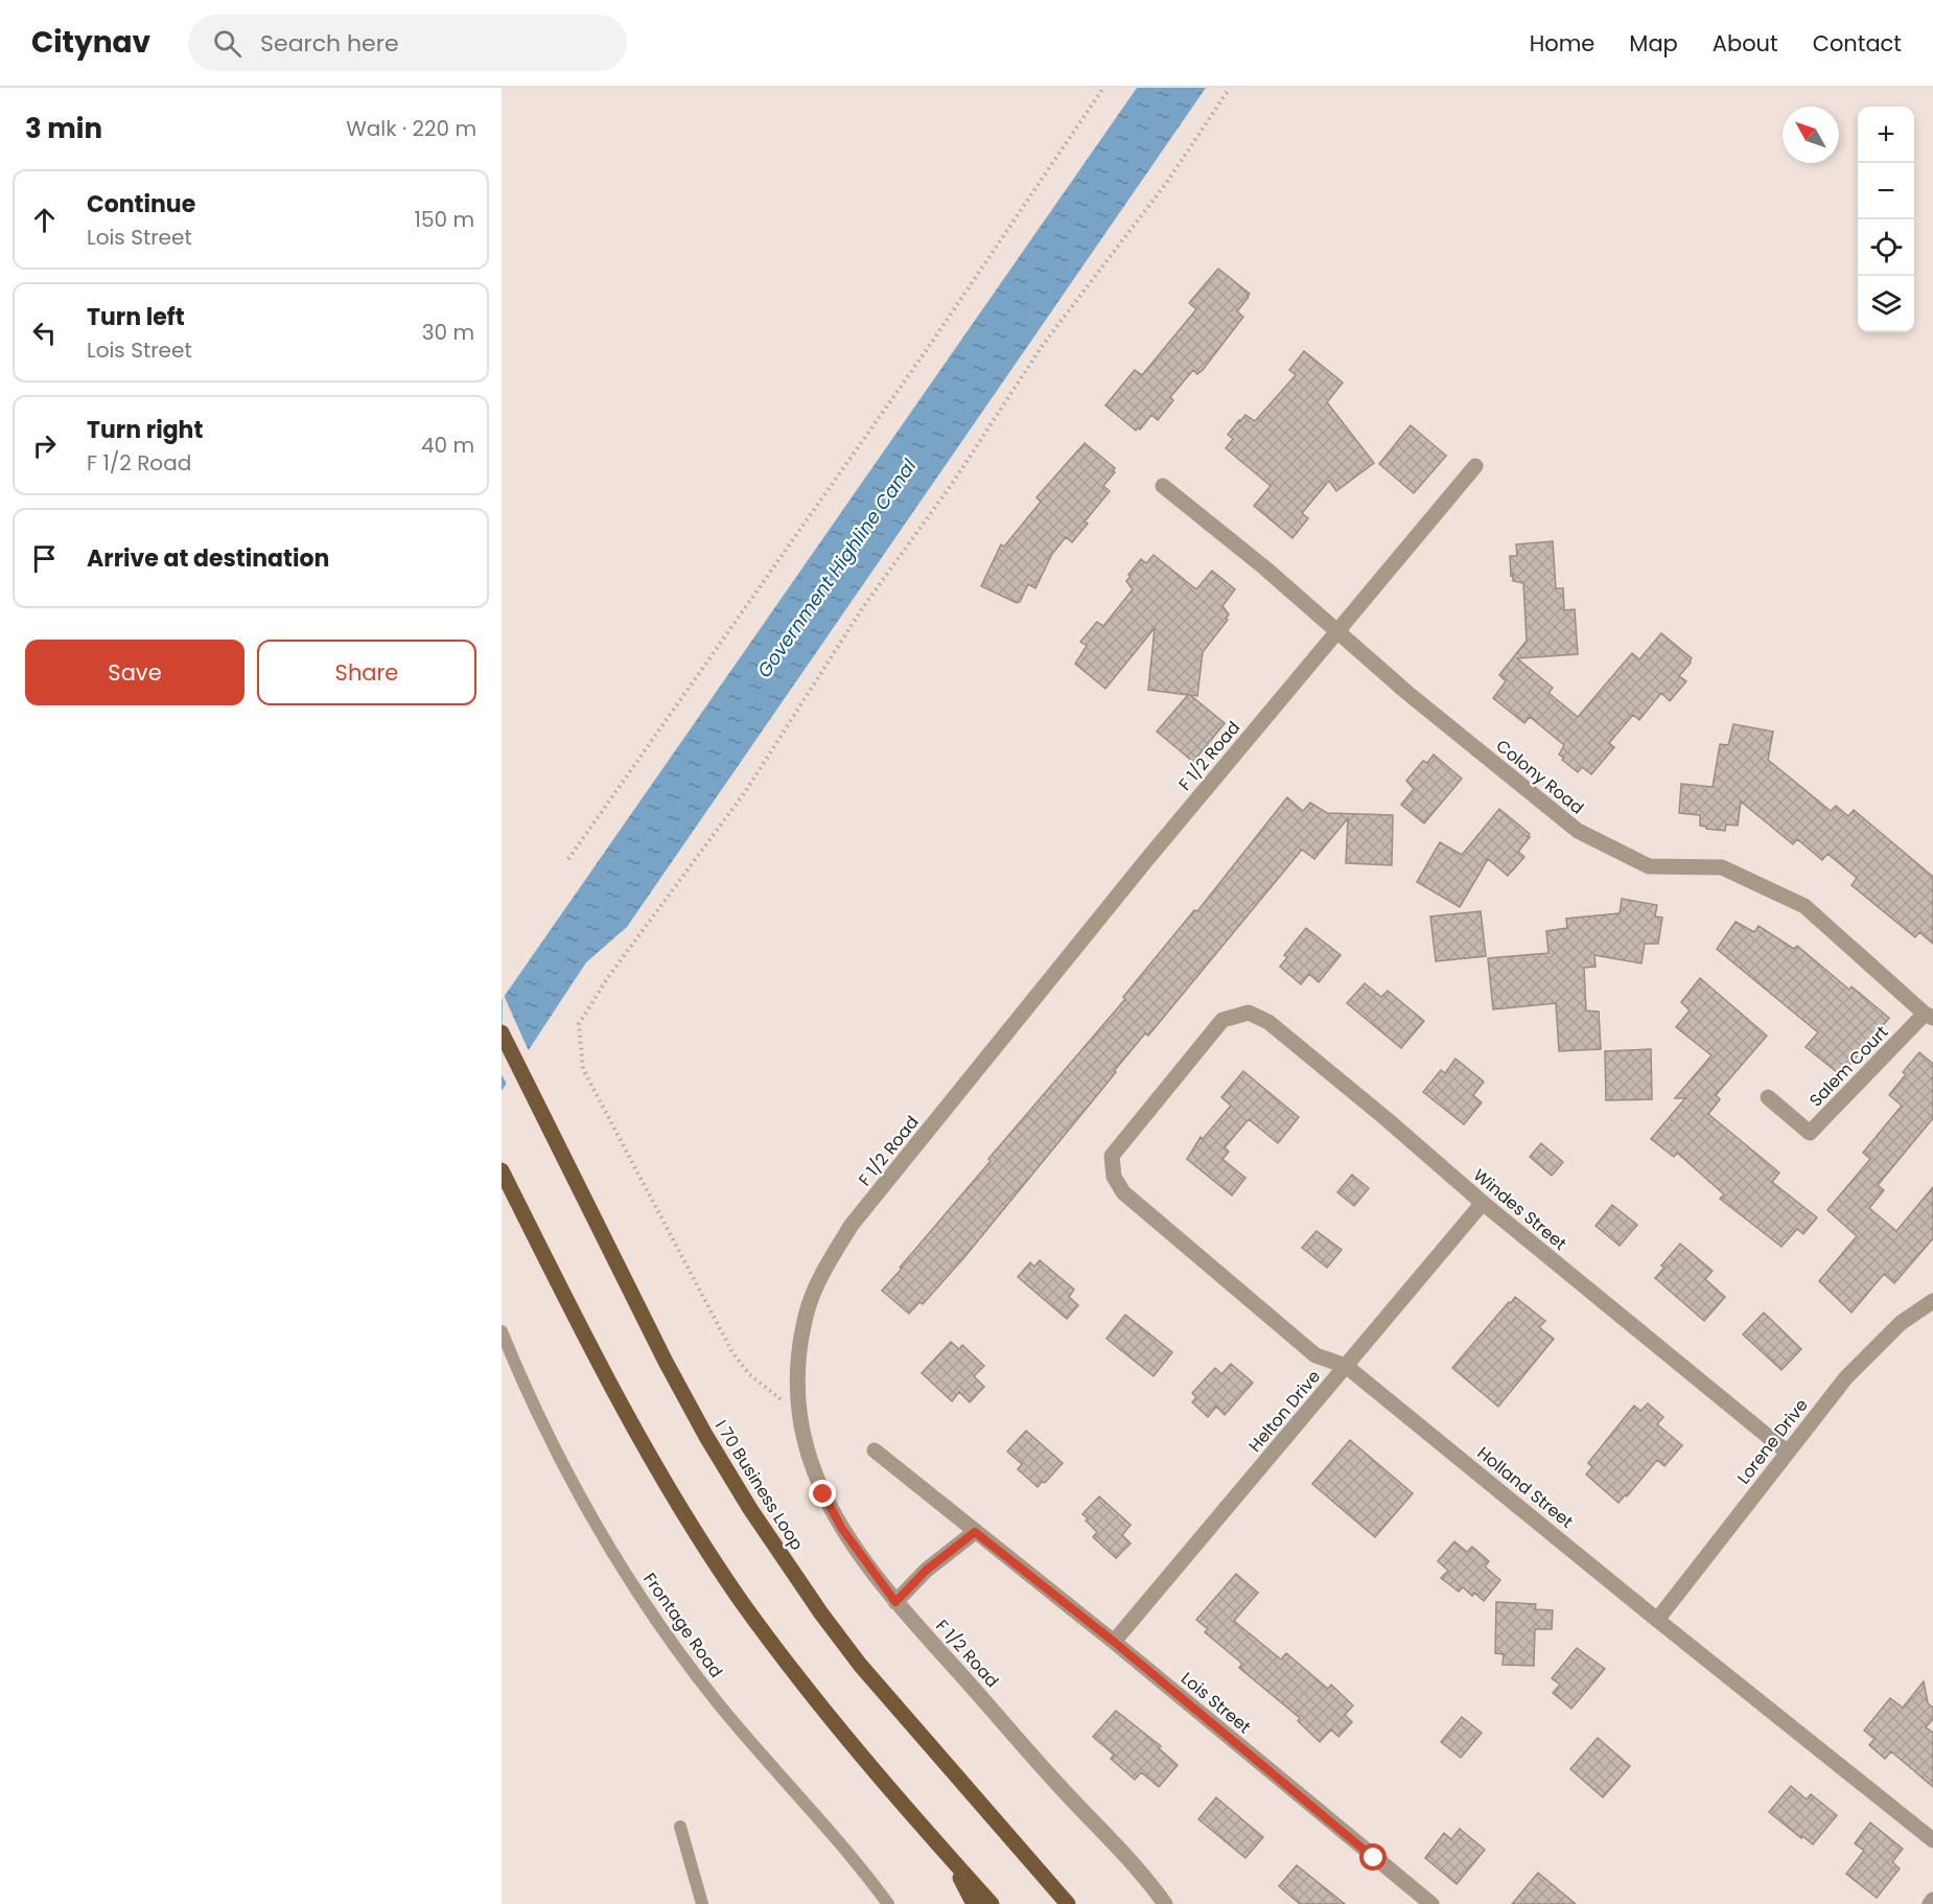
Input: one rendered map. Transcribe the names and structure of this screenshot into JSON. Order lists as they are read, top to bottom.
{
  "streets": {
    "main road": ["I 70 Business Loop"],
    "street": [
      "F 1/2 Road",
      "Colony Road",
      "Salem Court",
      "Windes Street",
      "Helton Drive",
      "Lorene Drive",
      "Holland Street",
      "Lois Street"
    ],
    "lane": ["Frontage Road"]
  },
  "crossings": [
    ["F 1/2 Road", "Colony Road"],
    ["Colony Road", "Salem Court"],
    ["Windes Street", "Helton Drive"],
    ["Windes Street", "Lorene Drive"],
    ["Windes Street", "Holland Street"],
    ["Helton Drive", "Holland Street"],
    ["Helton Drive", "Lois Street"],
    ["Lorene Drive", "Holland Street"]
  ],
  "water": ["Government Highline Canal"],
  "north": "top left",
  "page": {
    "header": "Citynav",
    "search": "Search here",
    "nav": [
      "Home",
      "Map",
      "About",
      "Contact"
    ],
    "heading": ["3 min", "Walk · 220 m"],
    "map_buttons": ["+", "−"],
    "list": [
      ["Continue", "Lois Street", "150 m"],
      ["Turn left", "Lois Street", "30 m"],
      ["Turn right", "F 1/2 Road", "40 m"],
      "Arrive at destination"
    ],
    "buttons": ["Save", "Share"]
  }
}
